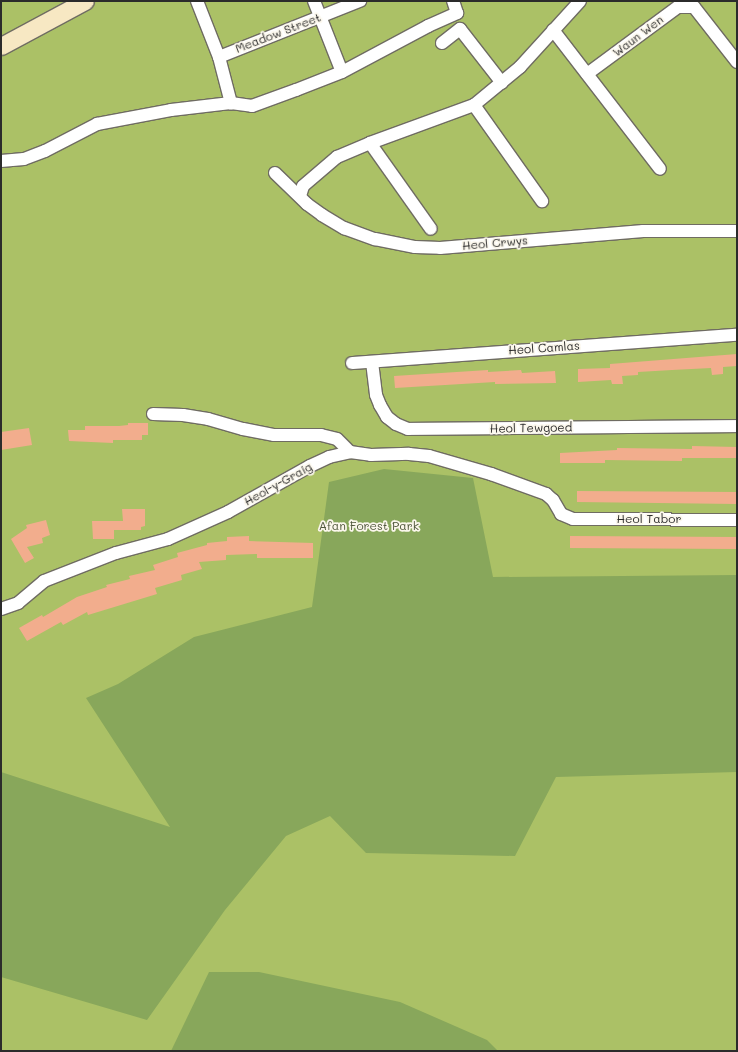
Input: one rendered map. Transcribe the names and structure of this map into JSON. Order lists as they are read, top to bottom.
{
  "streets": {
    "street": [
      "Meadow Street",
      "Waun Wen",
      "Heol Crwys",
      "Heol Camlas",
      "Heol Tewgoed",
      "Heol-y-Graig",
      "Heol Tabor"
    ]
  },
  "crossings": [
    ["Heol Camlas", "Heol Tewgoed"],
    ["Heol-y-Graig", "Heol Tabor"]
  ],
  "parks": ["Afan Forest Park"]
}
